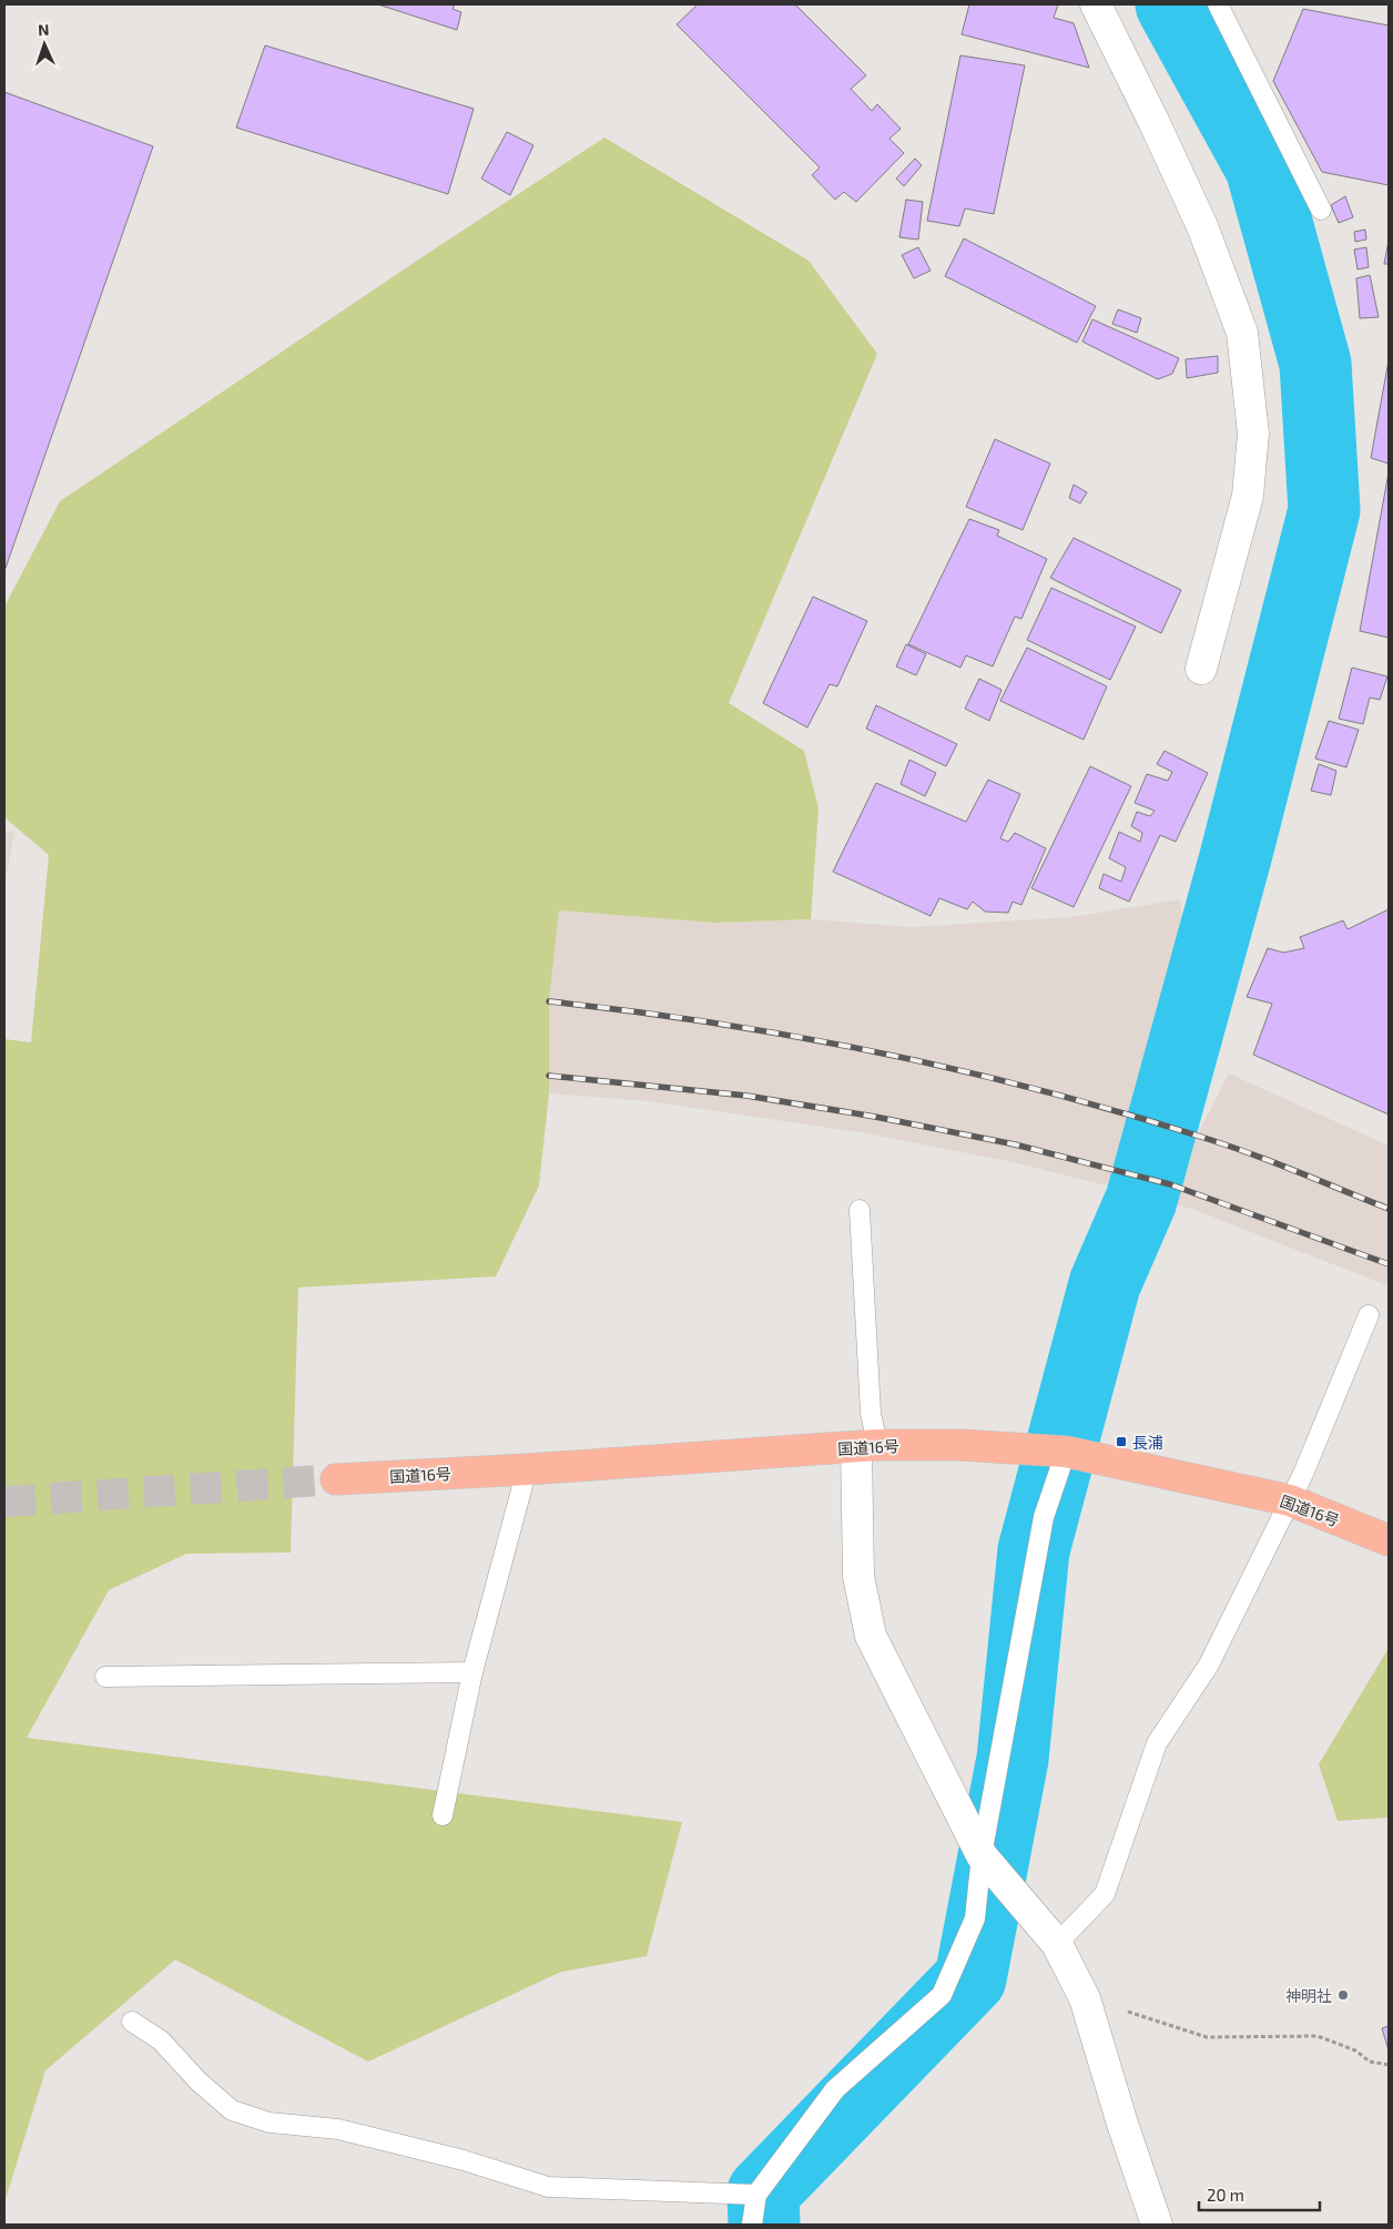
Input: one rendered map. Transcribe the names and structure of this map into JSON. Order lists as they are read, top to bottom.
{
  "streets": {
    "highway": ["国道16号"]
  },
  "places": {
    "transit": ["長浦"],
    "other": ["神明社"]
  },
  "scale_bar": "20 m",
  "north": "top"
}
